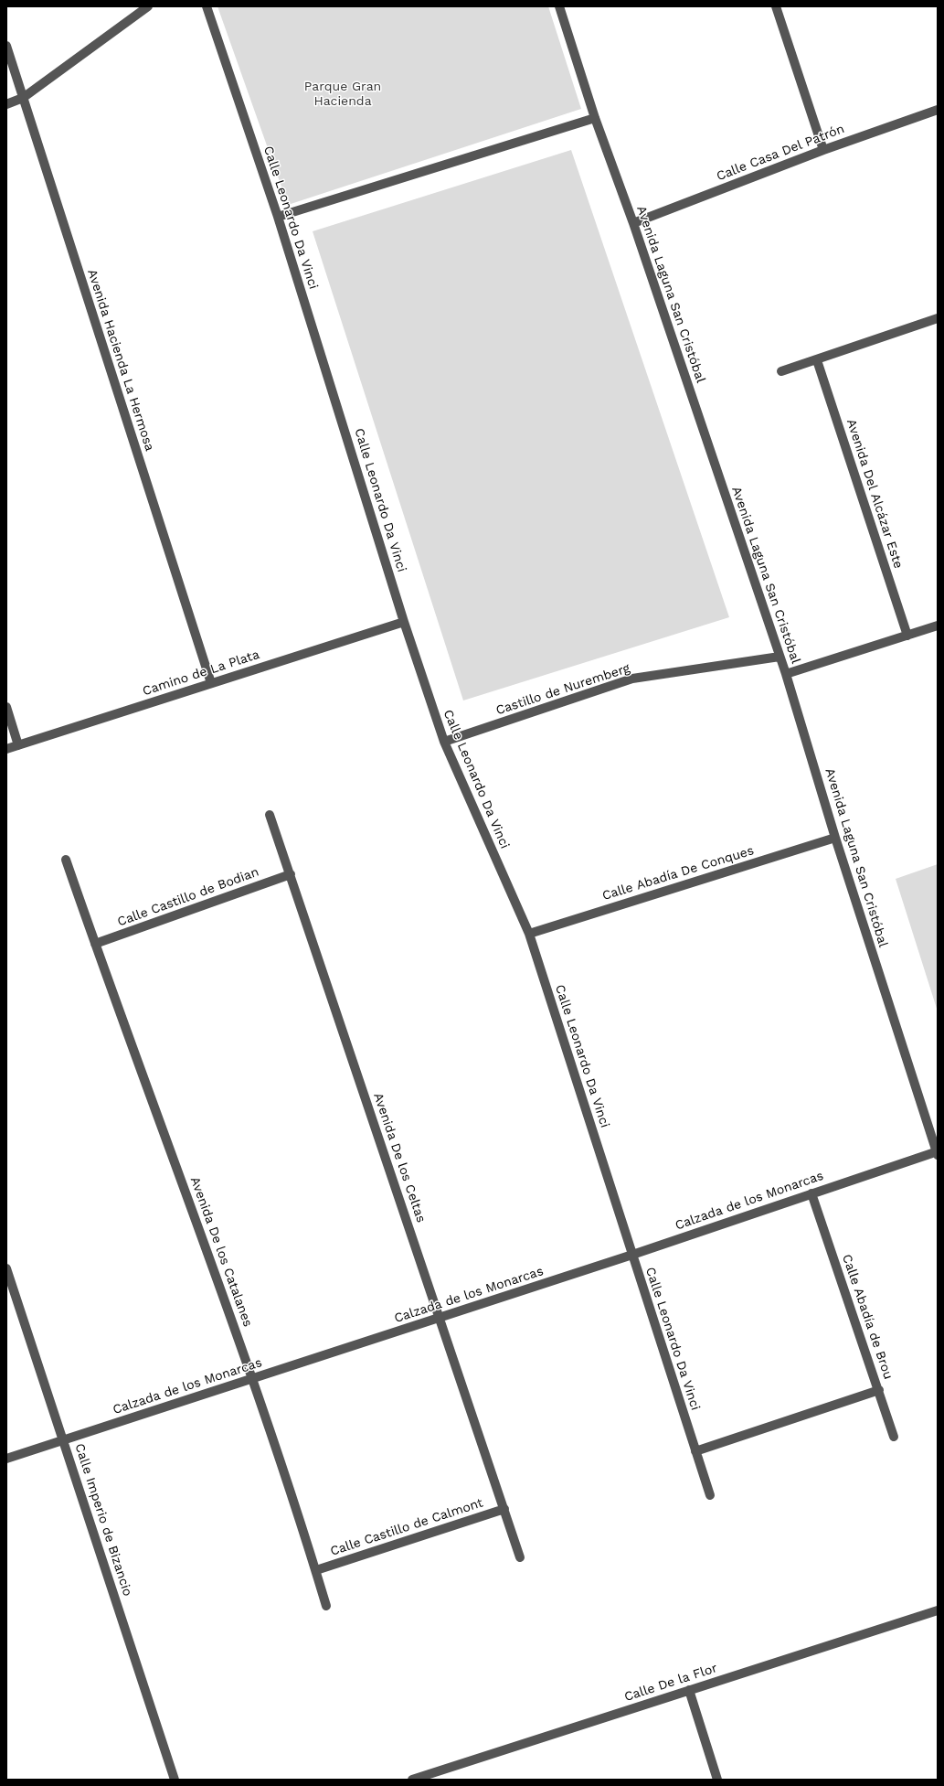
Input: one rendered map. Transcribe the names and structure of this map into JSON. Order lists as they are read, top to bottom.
{
  "streets": {
    "street": [
      "Calle Casa Del Patrón",
      "Calle Leonardo Da Vinci",
      "Avenida Laguna San Cristóbal",
      "Avenida Hacienda La Hermosa",
      "Avenida Del Alcázar Este",
      "Camino de La Plata",
      "Castillo de Nuremberg",
      "Calle Abadía De Conques",
      "Calle Castillo de Bodian",
      "Avenida De los Celtas",
      "Calzada de los Monarcas",
      "Avenida De los Catalanes",
      "Calle Abadía de Brou",
      "Calle Imperio de Bizancio",
      "Calle Castillo de Calmont",
      "Calle De la Flor"
    ]
  },
  "crossings": [
    ["Calle Casa Del Patrón", "Avenida Laguna San Cristóbal"],
    ["Calle Leonardo Da Vinci", "Camino de La Plata"],
    ["Calle Leonardo Da Vinci", "Castillo de Nuremberg"],
    ["Calle Leonardo Da Vinci", "Calle Abadía De Conques"],
    ["Calle Leonardo Da Vinci", "Calzada de los Monarcas"],
    ["Calle Leonardo Da Vinci", "Calle Abadía de Brou"],
    ["Avenida Laguna San Cristóbal", "Castillo de Nuremberg"],
    ["Avenida Laguna San Cristóbal", "Calle Abadía De Conques"],
    ["Avenida Laguna San Cristóbal", "Calzada de los Monarcas"],
    ["Avenida Hacienda La Hermosa", "Camino de La Plata"],
    ["Calle Castillo de Bodian", "Avenida De los Celtas"],
    ["Calle Castillo de Bodian", "Avenida De los Catalanes"],
    ["Avenida De los Celtas", "Calzada de los Monarcas"],
    ["Avenida De los Celtas", "Calle Castillo de Calmont"],
    ["Calzada de los Monarcas", "Avenida De los Catalanes"],
    ["Calzada de los Monarcas", "Calle Abadía de Brou"],
    ["Calzada de los Monarcas", "Calle Imperio de Bizancio"],
    ["Avenida De los Catalanes", "Calle Castillo de Calmont"]
  ],
  "parks": ["Parque Gran Hacienda"]
}
